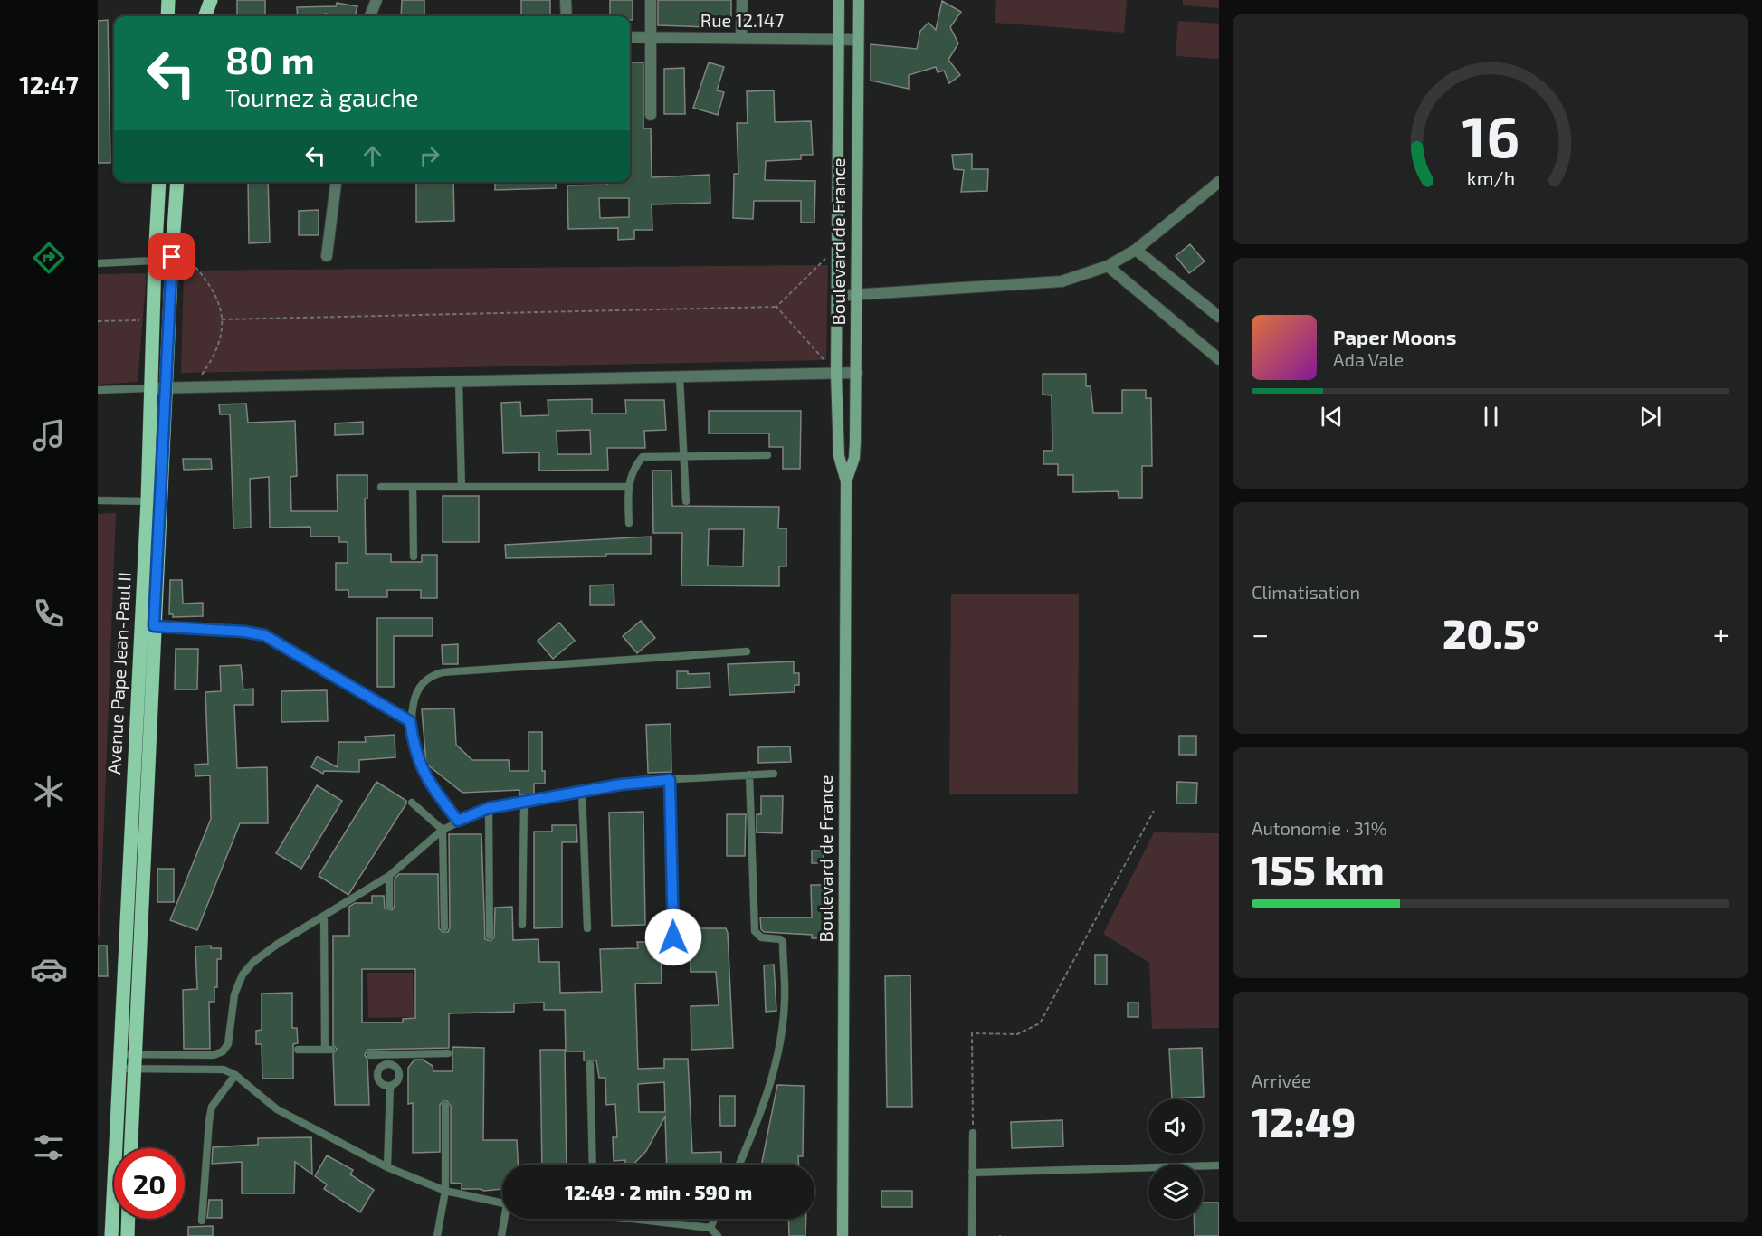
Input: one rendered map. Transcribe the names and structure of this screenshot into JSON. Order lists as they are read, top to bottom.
{
  "streets": {
    "main road": ["Avenue Pape Jean-Paul II"],
    "street": ["Rue 12.147", "Boulevard de France"]
  },
  "crossings": [
    ["Rue 12.147", "Boulevard de France"]
  ],
  "page": {
    "tabs": "12:47",
    "turn": ["80 m", "Tournez à gauche"],
    "song": ["Paper Moons", "Ada Vale"],
    "tile": [
      "Climatisation",
      ["Autonomie · 31%", "155 km"],
      ["Arrivée", "12:49"]
    ],
    "heat": ["−", "20.5°", "+"],
    "limit": "20",
    "trip": "12:49 · 2 min · 590 m",
    "gauge": ["16", "km/h"]
  }
}
